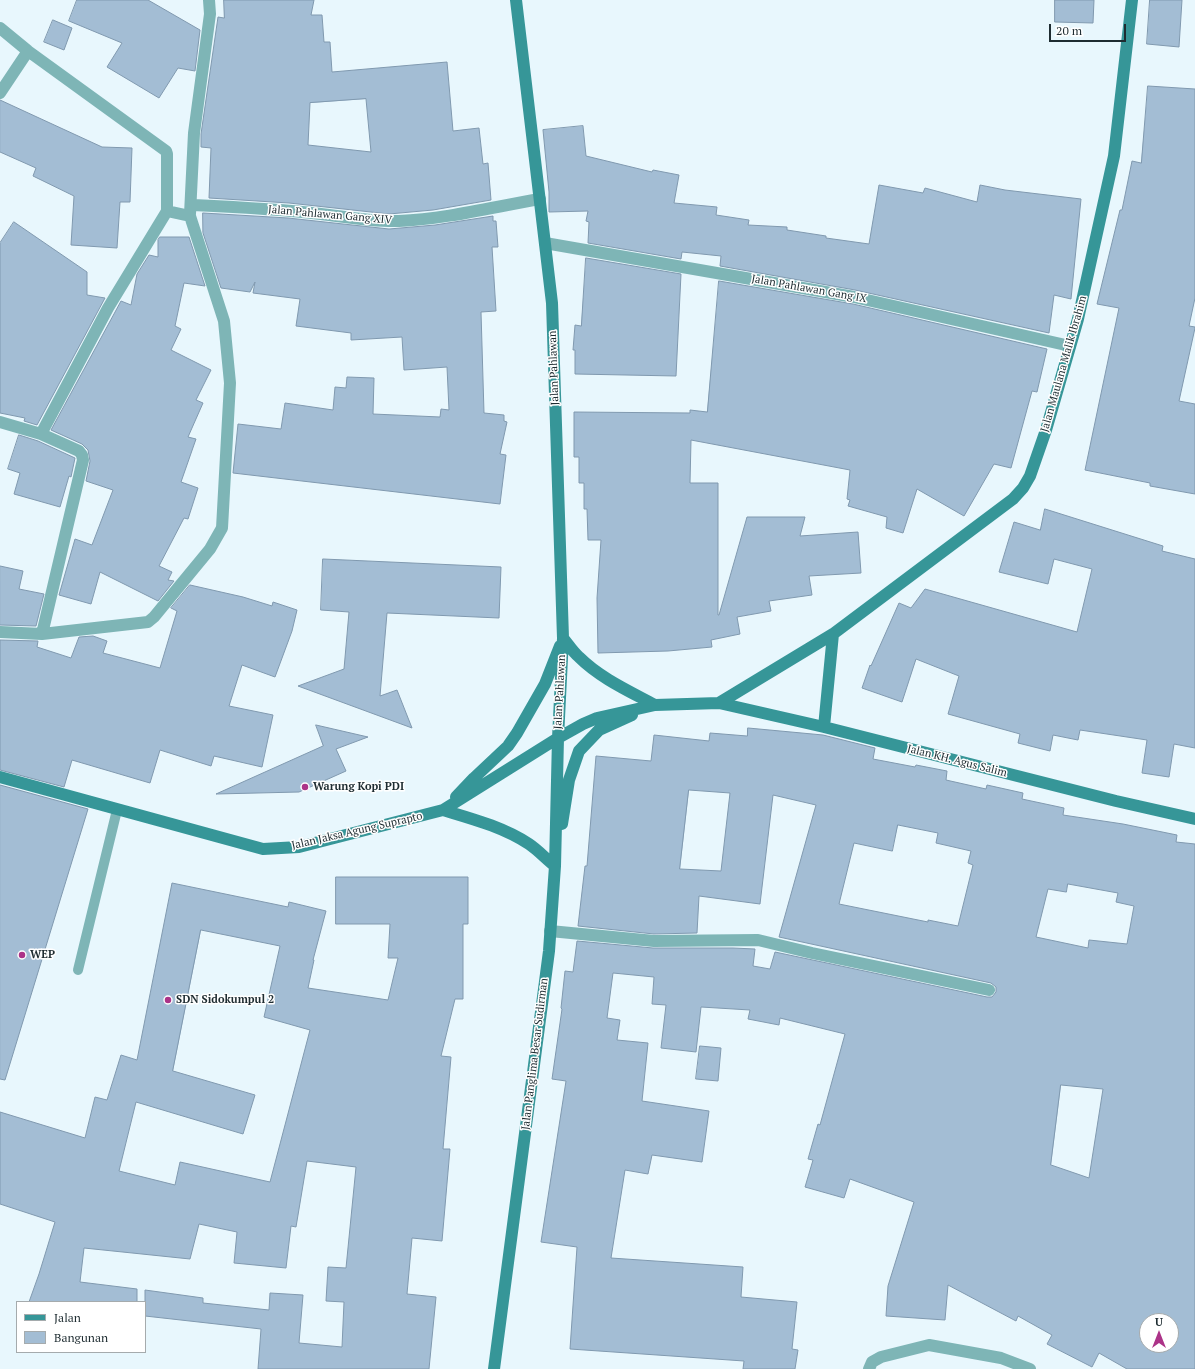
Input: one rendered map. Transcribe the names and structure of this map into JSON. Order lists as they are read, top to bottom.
{
  "streets": {
    "main road": [
      "Jalan Maulana Malik Ibrahim",
      "Jalan Pahlawan",
      "Jalan KH. Agus Salim",
      "Jalan Jaksa Agung Suprapto",
      "Jalan Panglima Besar Sudirman"
    ],
    "street": ["Jalan Pahlawan Gang XIV", "Jalan Pahlawan Gang IX"]
  },
  "crossings": [
    ["Jalan Pahlawan Gang XIV", "Jalan Pahlawan"],
    ["Jalan Pahlawan Gang IX", "Jalan Maulana Malik Ibrahim"],
    ["Jalan Pahlawan Gang IX", "Jalan Pahlawan"],
    ["Jalan Maulana Malik Ibrahim", "Jalan KH. Agus Salim"],
    ["Jalan Pahlawan", "Jalan Jaksa Agung Suprapto"],
    ["Jalan Pahlawan", "Jalan Panglima Besar Sudirman"],
    ["Jalan Jaksa Agung Suprapto", "Jalan Panglima Besar Sudirman"]
  ],
  "places": ["Warung Kopi PDI", "WEP", "SDN Sidokumpul 2"],
  "legend": ["Jalan", "Bangunan"],
  "scale_bar": "20 m",
  "north": "top"
}
